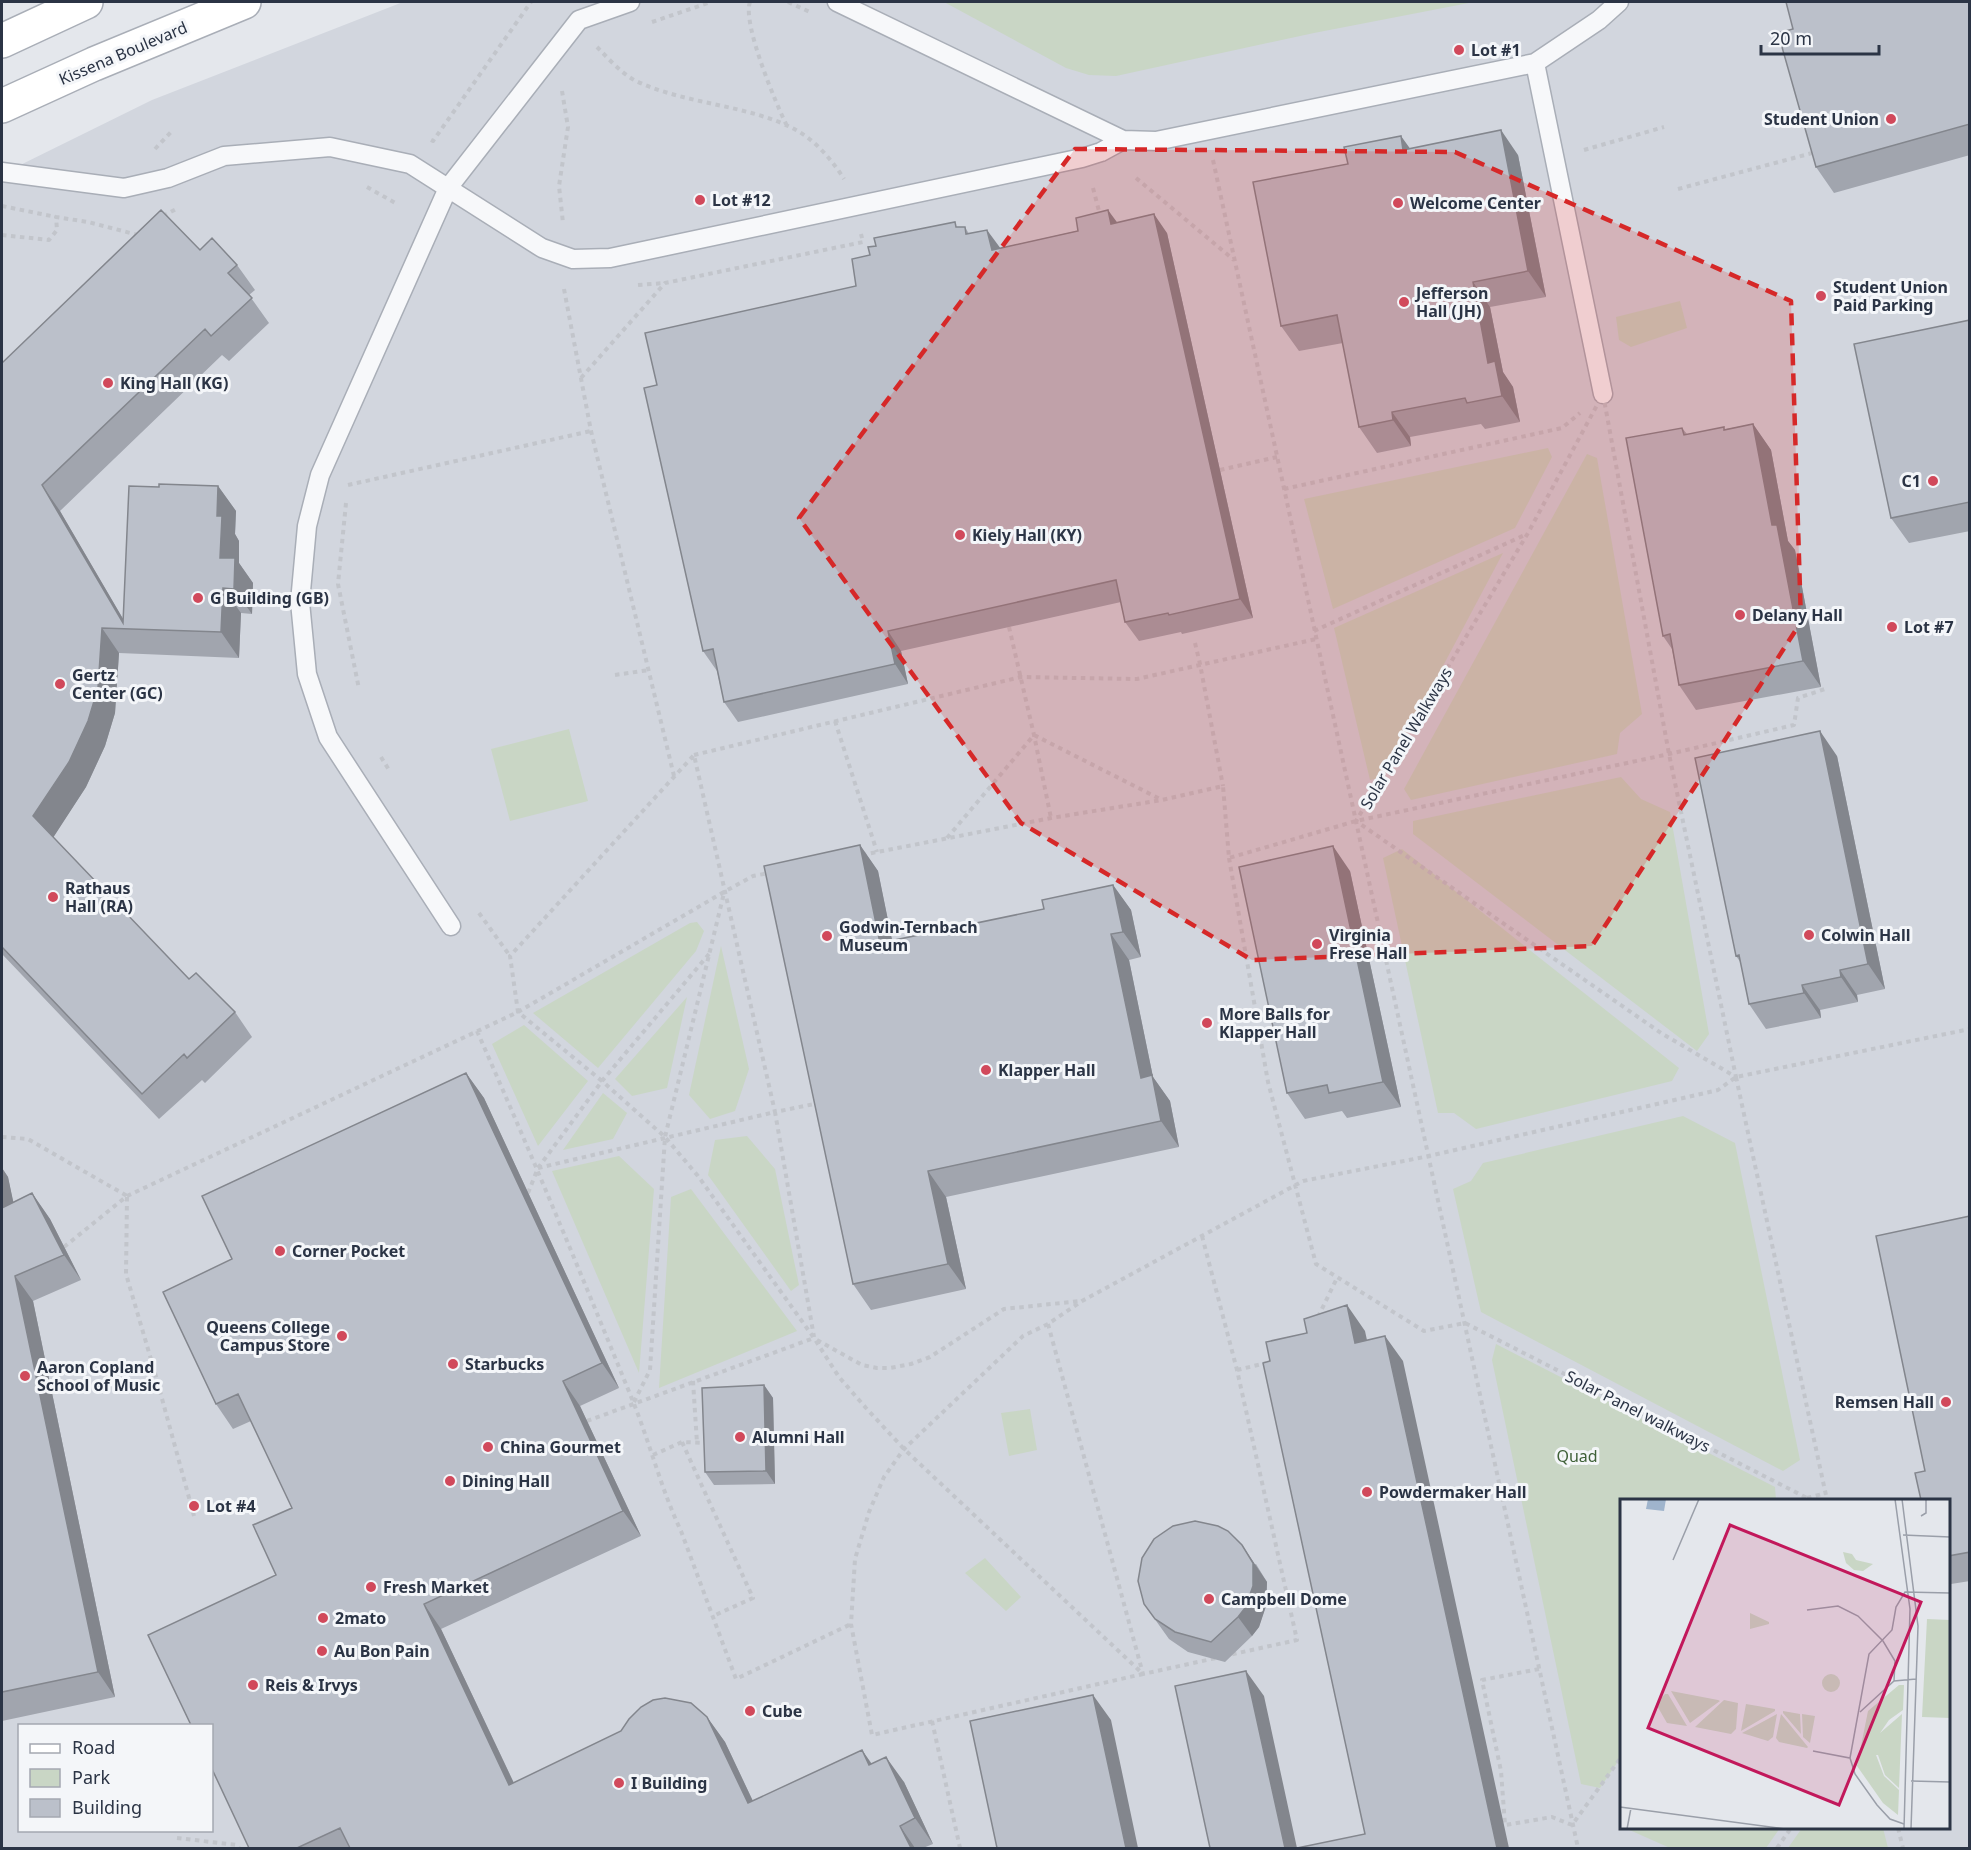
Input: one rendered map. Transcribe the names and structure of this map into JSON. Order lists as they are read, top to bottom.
{
  "streets": {
    "main road": ["Kissena Boulevard"],
    "path": ["Solar Panel Walkways", "Solar Panel walkways"]
  },
  "parks": ["Quad"],
  "places": [
    "Lot #1",
    "Student Union",
    "Lot #12",
    "Welcome Center",
    "Student Union Paid Parking",
    "Jefferson Hall (JH)",
    "King Hall (KG)",
    "C1",
    "Kiely Hall (KY)",
    "G Building (GB)",
    "Delany Hall",
    "Lot #7",
    "Gertz Center (GC)",
    "Rathaus Hall (RA)",
    "Colwin Hall",
    "Godwin-Ternbach Museum",
    "Virginia Frese Hall",
    "More Balls for Klapper Hall",
    "Klapper Hall",
    "Corner Pocket",
    "Queens College Campus Store",
    "Starbucks",
    "Aaron Copland School of Music",
    "Remsen Hall",
    "Alumni Hall",
    "China Gourmet",
    "Dining Hall",
    "Powdermaker Hall",
    "Lot #4",
    "Fresh Market",
    "Campbell Dome",
    "2mato",
    "Au Bon Pain",
    "Reis & Irvys",
    "Cube",
    "I Building"
  ],
  "legend": ["Road", "Park", "Building"],
  "scale_bar": "20 m"
}
